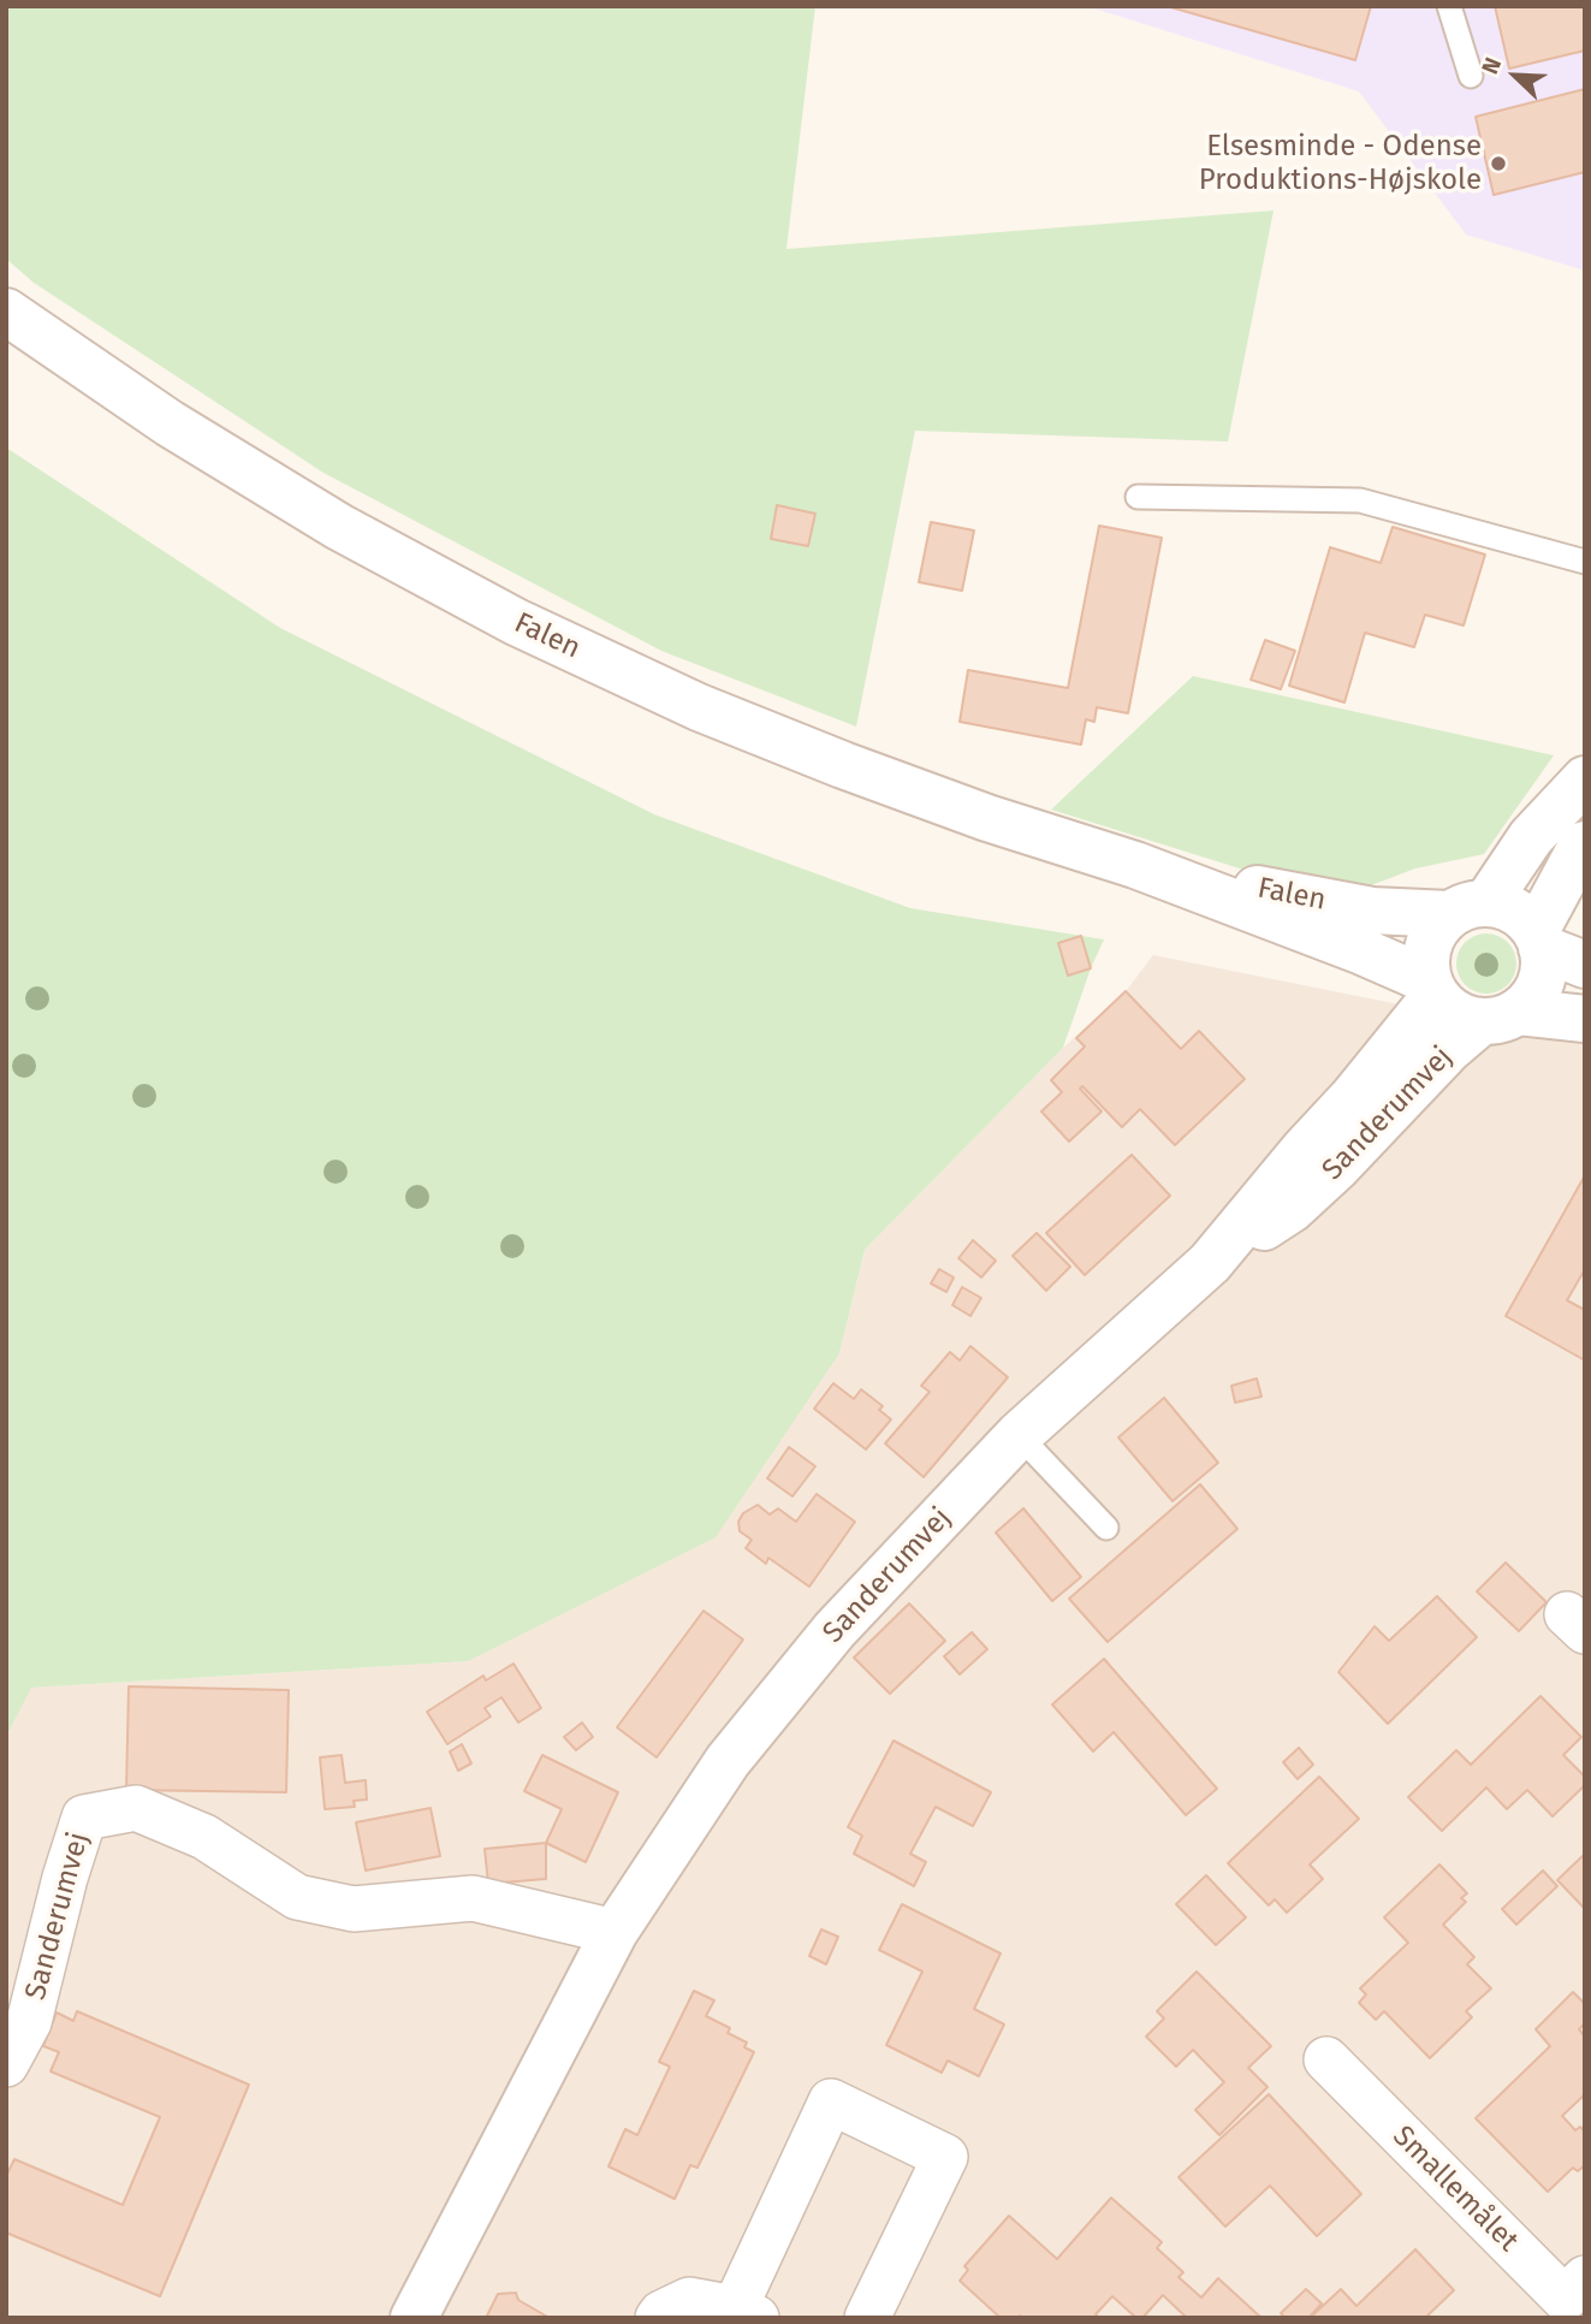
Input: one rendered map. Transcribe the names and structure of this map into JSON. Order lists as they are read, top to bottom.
{
  "streets": {
    "street": ["Falen", "Sanderumvej", "Smallemålet"]
  },
  "crossings": [
    ["Falen", "Sanderumvej"]
  ],
  "places": ["Elsesminde - Odense Produktions-Højskole"],
  "north": "top left"
}
